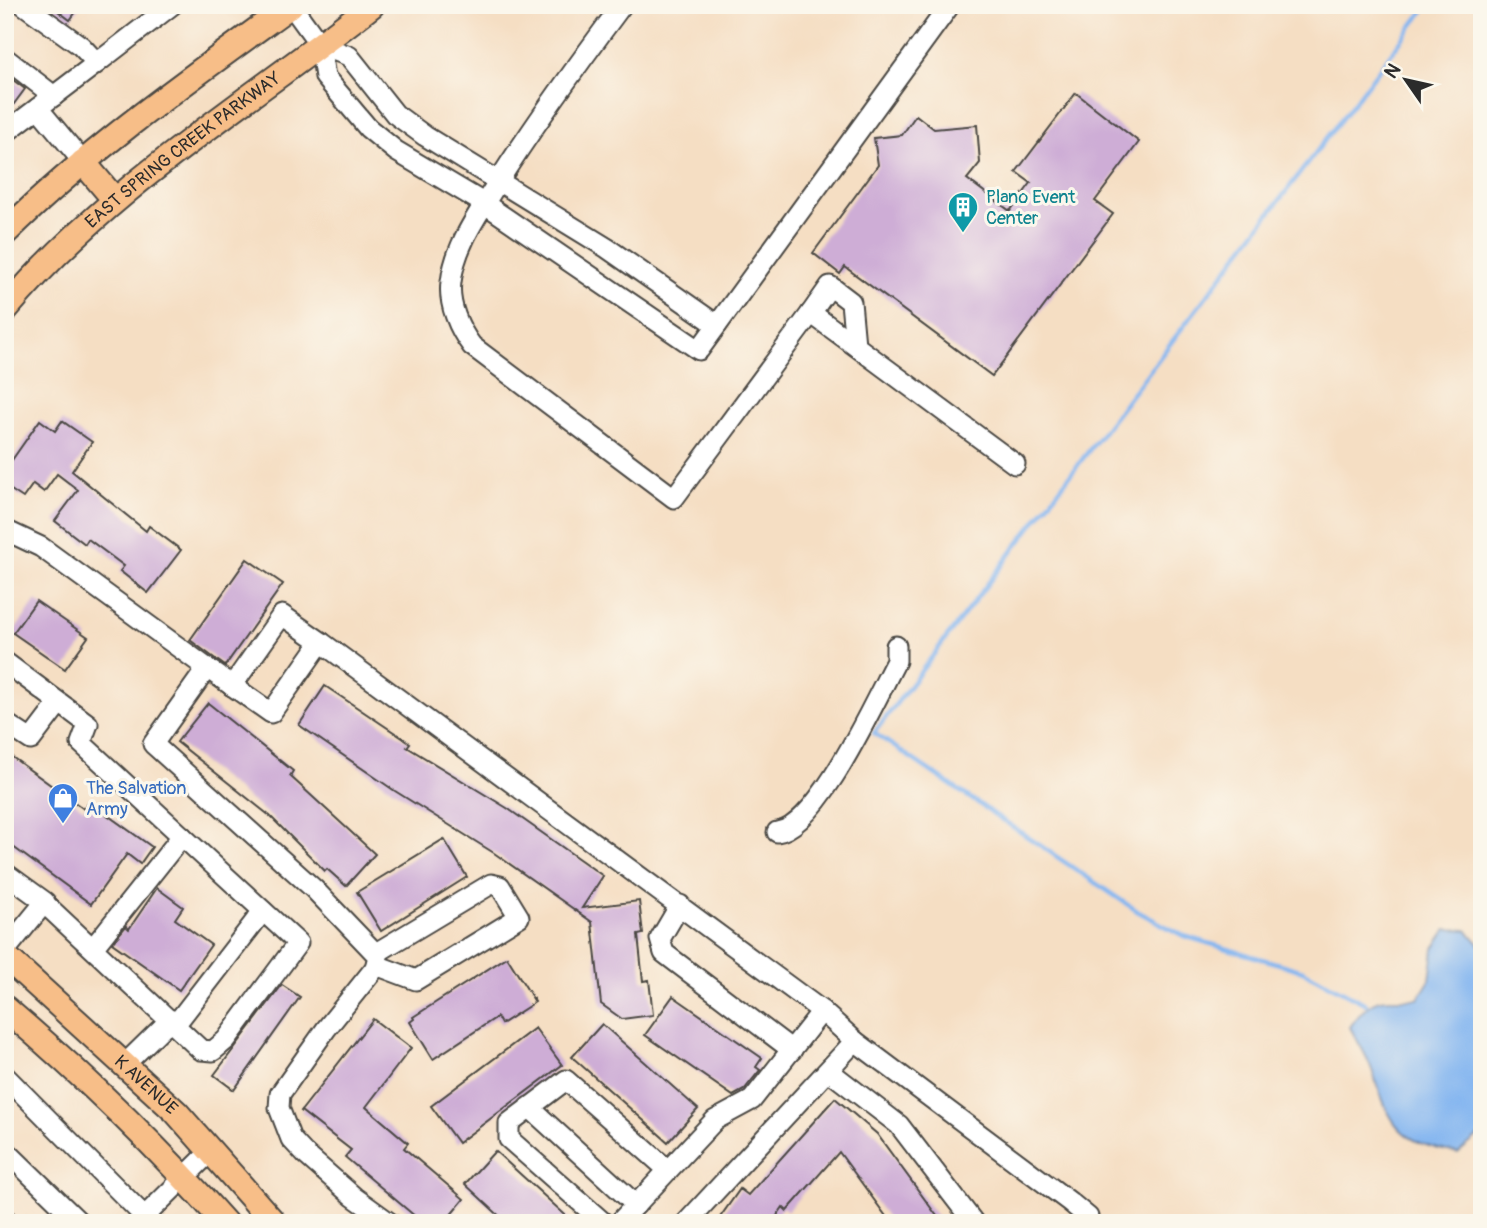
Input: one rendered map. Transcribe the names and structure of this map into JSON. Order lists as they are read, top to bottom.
{
  "streets": {
    "main road": ["EAST SPRING CREEK PARKWAY", "K AVENUE"]
  },
  "places": {
    "building": ["Plano Event Center"],
    "shop": ["The Salvation Army"]
  },
  "north": "top left"
}
